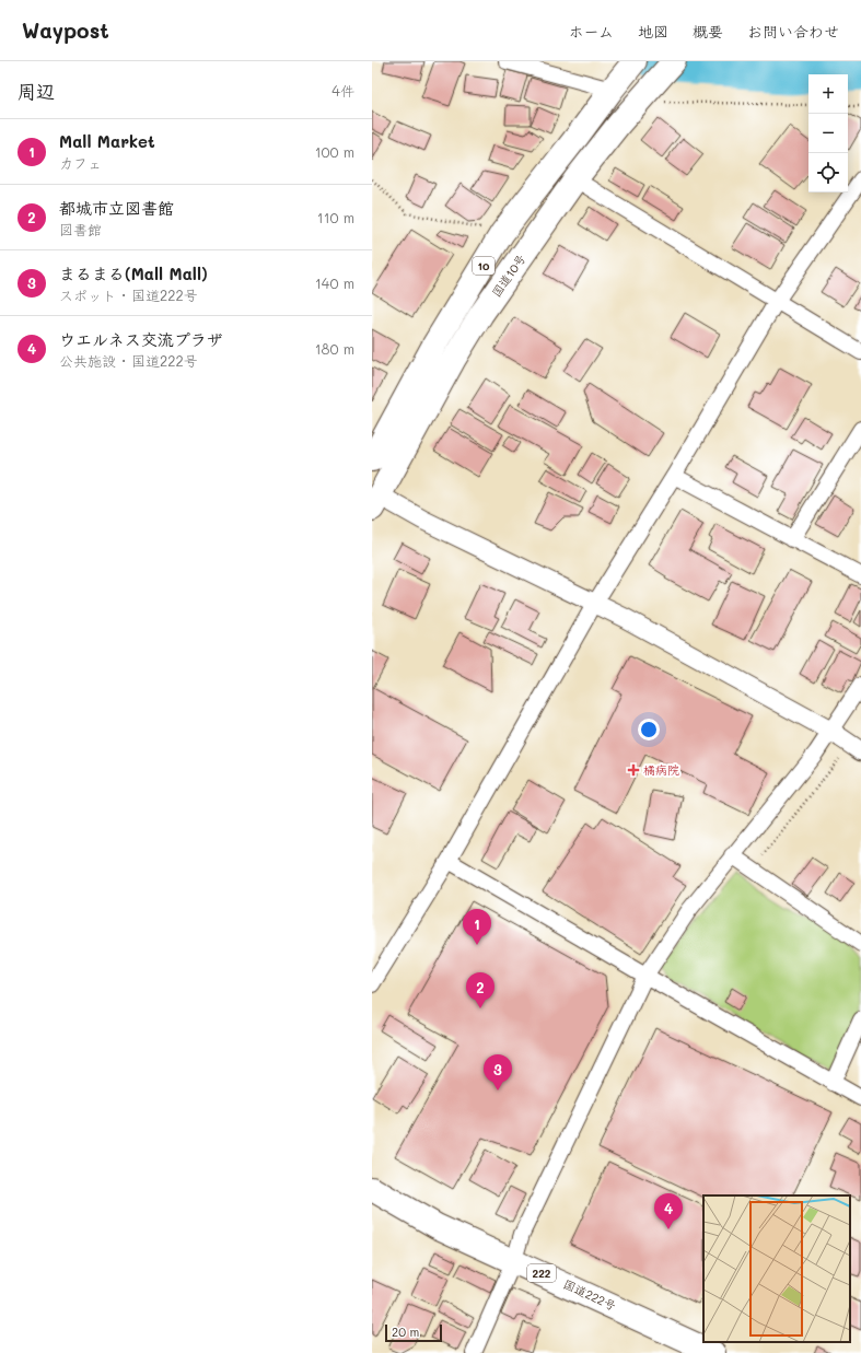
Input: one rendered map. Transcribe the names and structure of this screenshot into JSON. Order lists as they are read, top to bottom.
{
  "streets": {
    "highway": [
      "10",
      "国道10号",
      "222",
      "国道222号"
    ]
  },
  "places": {
    "health": ["橘病院"]
  },
  "scale_bar": "20 m",
  "page": {
    "header": "Waypost",
    "nav": [
      "ホーム",
      "地図",
      "概要",
      "お問い合わせ"
    ],
    "heading": ["周辺", "4件"],
    "map_buttons": ["+", "−"],
    "list": [
      {
        "mark": "1",
        "name": "Mall Market",
        "note": "カフェ",
        "value": "100 m"
      },
      {
        "mark": "2",
        "name": "都城市立図書館",
        "note": "図書館",
        "value": "110 m"
      },
      {
        "mark": "3",
        "name": "まるまる(Mall Mall)",
        "note": "スポット · 国道222号",
        "value": "140 m"
      },
      {
        "mark": "4",
        "name": "ウエルネス交流プラザ",
        "note": "公共施設 · 国道222号",
        "value": "180 m"
      }
    ],
    "pins": [
      "1",
      "2",
      "3",
      "4"
    ],
    "scale": "20 m"
  }
}
